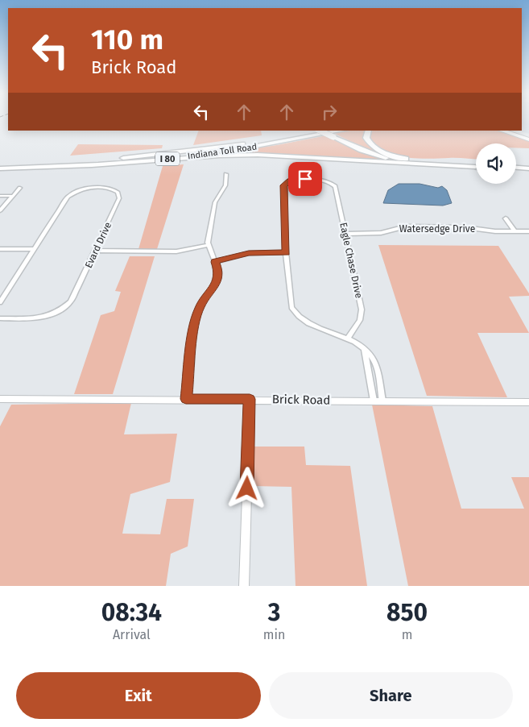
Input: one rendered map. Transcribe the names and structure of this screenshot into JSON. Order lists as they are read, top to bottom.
{
  "streets": {
    "highway": ["Indiana Toll Road", "I 80"],
    "street": [
      "Watersedge Drive",
      "Evard Drive",
      "Eagle Chase Drive",
      "Brick Road"
    ]
  },
  "crossings": [
    ["Watersedge Drive", "Eagle Chase Drive"]
  ],
  "page": {
    "turn": ["110 m", "Brick Road"],
    "eta": [
      "08:34",
      "Arrival",
      "3",
      "min",
      "850",
      "m"
    ],
    "buttons": ["Exit", "Share"]
  }
}
